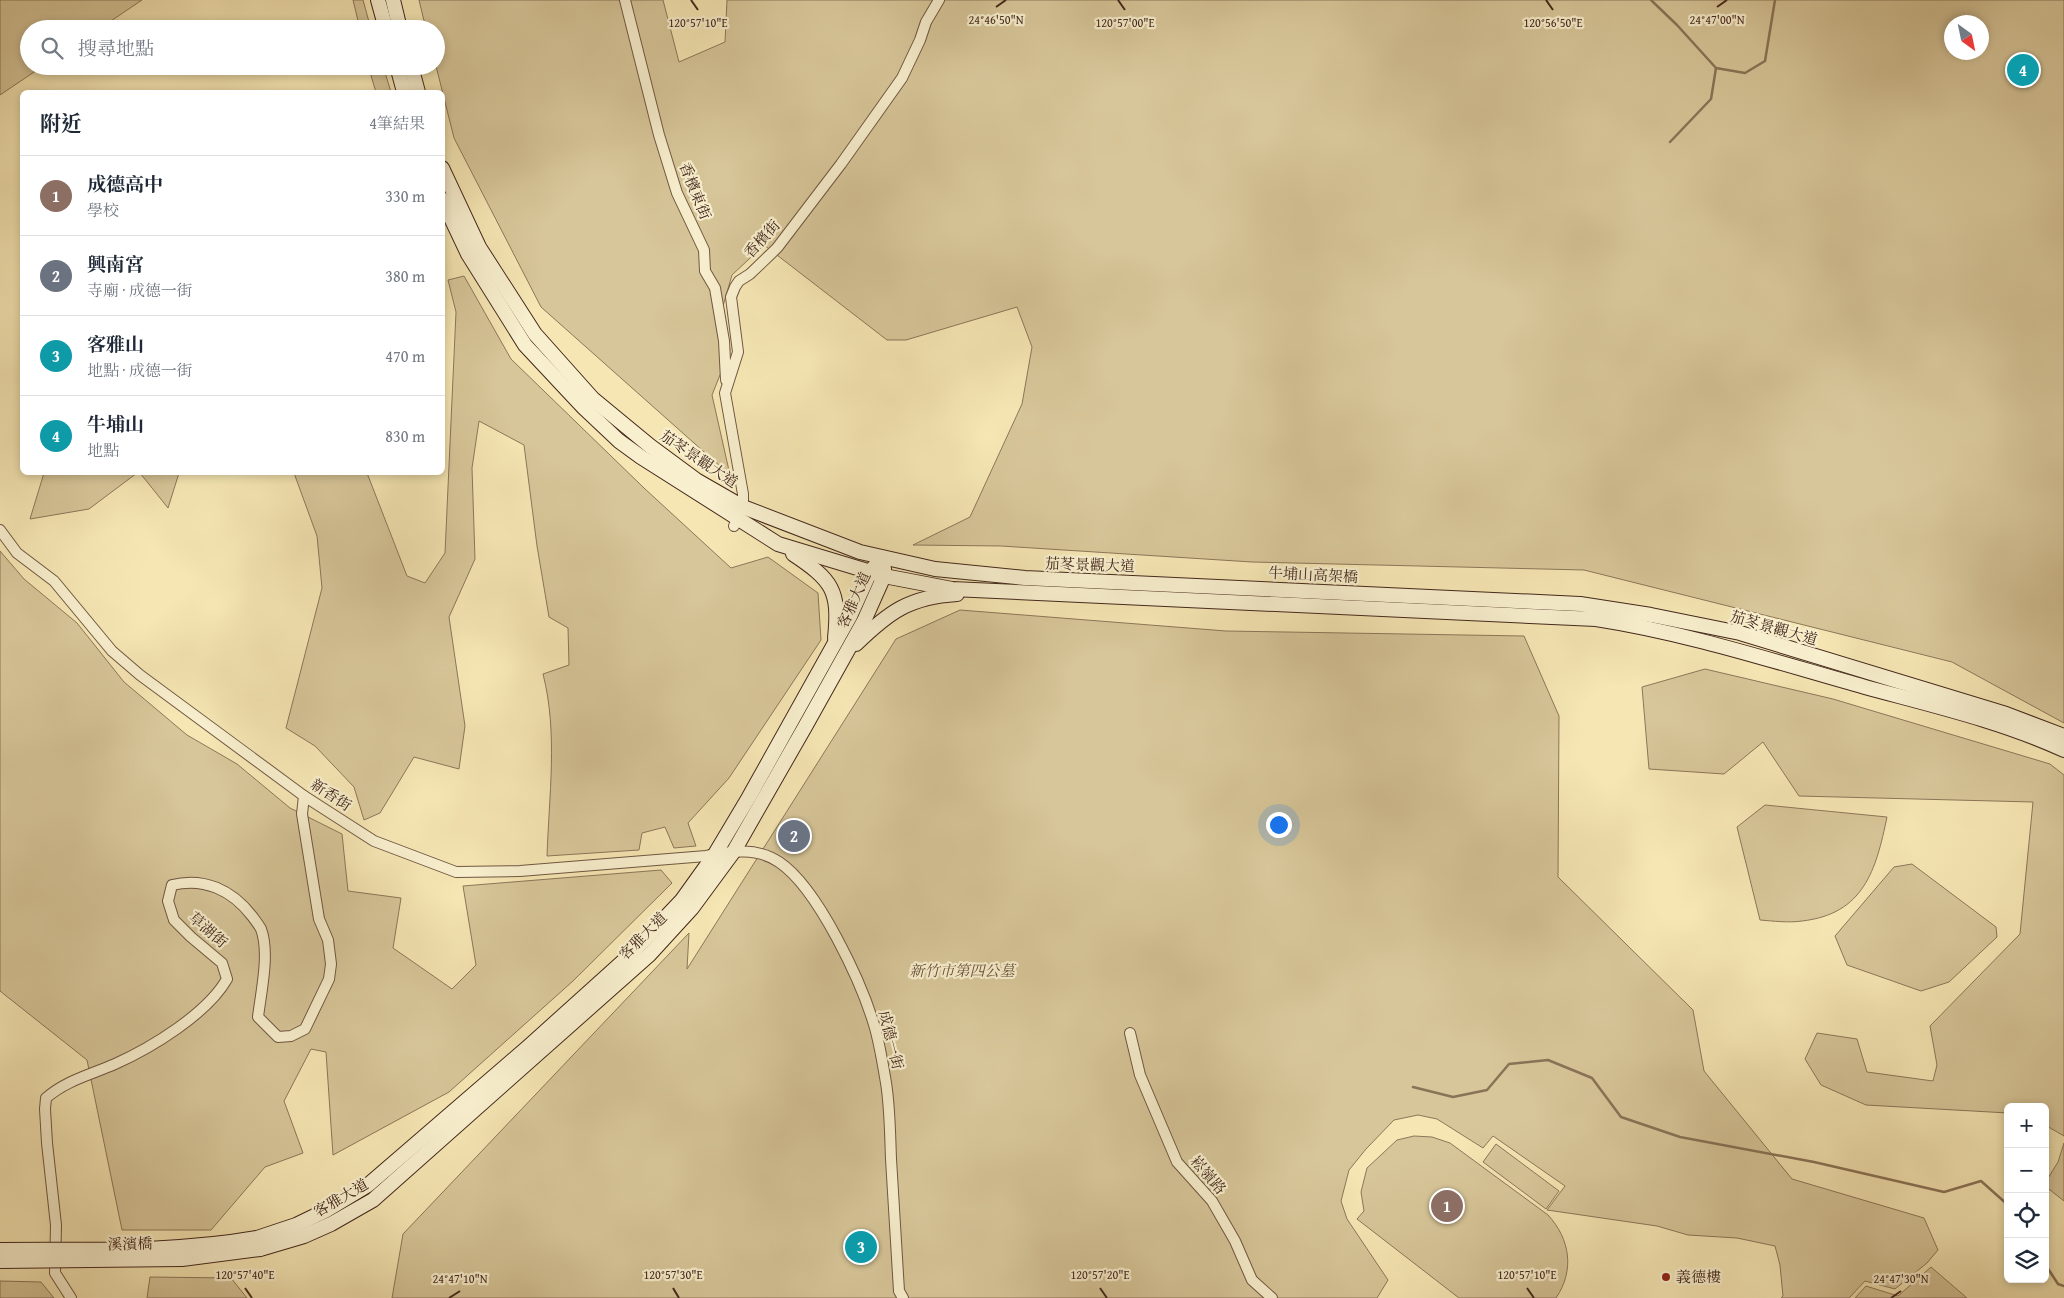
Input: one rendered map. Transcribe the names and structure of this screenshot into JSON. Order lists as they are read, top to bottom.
{
  "streets": {
    "street": [
      "香檳東街",
      "香檳街",
      "茄苳景觀大道",
      "牛埔山高架橋",
      "客雅大道",
      "新香街",
      "草湖街",
      "成德一街",
      "崧嶺路",
      "溪濱橋"
    ]
  },
  "crossings": [
    ["香檳東街", "香檳街"],
    ["香檳街", "茄苳景觀大道"],
    ["茄苳景觀大道", "牛埔山高架橋"],
    ["茄苳景觀大道", "客雅大道"],
    ["客雅大道", "新香街"],
    ["客雅大道", "成德一街"],
    ["客雅大道", "溪濱橋"],
    ["新香街", "草湖街"],
    ["新香街", "成德一街"]
  ],
  "parks": ["新竹市第四公墓"],
  "places": ["義德樓"],
  "north": "bottom right",
  "page": {
    "search": "搜尋地點",
    "pins": [
      "4",
      "2",
      "1",
      "3"
    ],
    "heading": ["附近", "4筆結果"],
    "list": [
      {
        "mark": "1",
        "name": "成德高中",
        "note": "學校",
        "value": "330 m"
      },
      {
        "mark": "2",
        "name": "興南宮",
        "note": "寺廟 · 成德一街",
        "value": "380 m"
      },
      {
        "mark": "3",
        "name": "客雅山",
        "note": "地點 · 成德一街",
        "value": "470 m"
      },
      {
        "mark": "4",
        "name": "牛埔山",
        "note": "地點",
        "value": "830 m"
      }
    ],
    "map_buttons": ["+", "−"]
  },
  "coordinates": [
    "24°46'50\"N",
    "24°47'00\"N",
    "120°57'10\"E",
    "120°57'00\"E",
    "120°56'50\"E",
    "120°57'40\"E",
    "120°57'30\"E",
    "120°57'20\"E",
    "24°47'10\"N",
    "24°47'30\"N"
  ]
}
